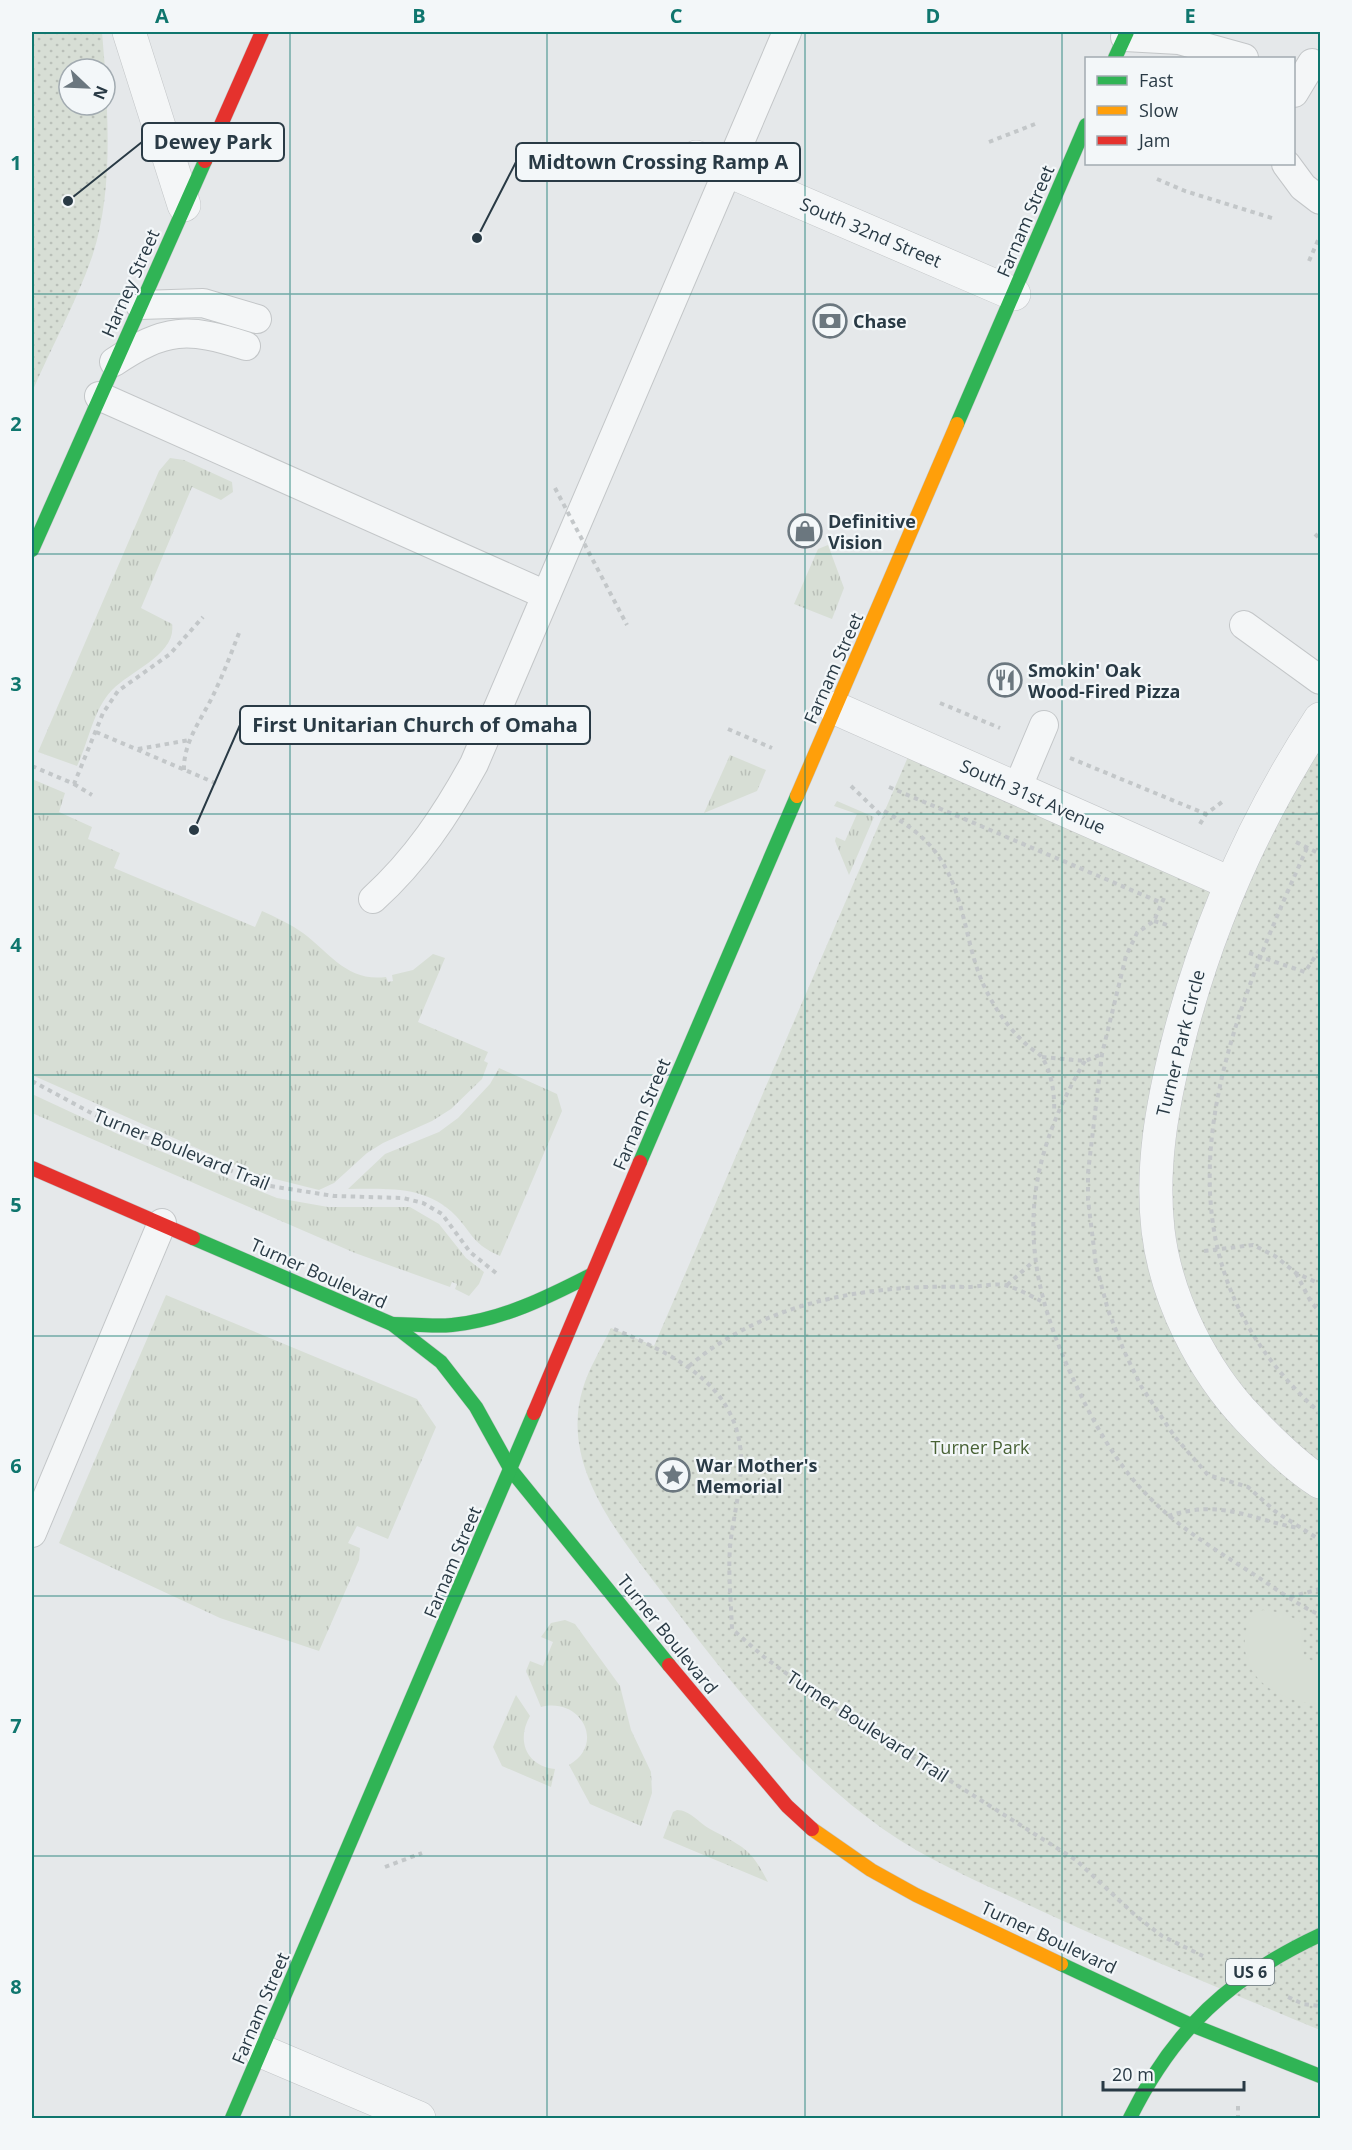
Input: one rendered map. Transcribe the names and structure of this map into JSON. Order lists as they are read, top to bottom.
{
  "streets": {
    "main road": [
      "Farnam Street",
      "Harney Street",
      "Turner Boulevard",
      "US 6"
    ],
    "street": ["South 32nd Street", "South 31st Avenue", "Turner Park Circle"],
    "path": ["Turner Boulevard Trail"]
  },
  "crossings": [
    ["Farnam Street", "South 32nd Street"],
    ["Farnam Street", "South 31st Avenue"],
    ["Farnam Street", "Turner Boulevard"],
    ["South 31st Avenue", "Turner Park Circle"],
    ["Turner Boulevard Trail", "US 6"],
    ["Turner Boulevard", "US 6"]
  ],
  "parks": ["Turner Park"],
  "places": {
    "other": ["Dewey Park", "Midtown Crossing Ramp A", "First Unitarian Church of Omaha"],
    "bank": ["Chase"],
    "shop": ["Definitive Vision"],
    "restaurant": ["Smokin' Oak Wood-Fired Pizza"],
    "place": ["War Mother's Memorial"]
  },
  "legend": ["Fast", "Slow", "Jam"],
  "scale_bar": "20 m",
  "north": "bottom right",
  "grid": {
    "columns": [
      "A",
      "B",
      "C",
      "D",
      "E"
    ],
    "rows": [
      "1",
      "2",
      "3",
      "4",
      "5",
      "6",
      "7",
      "8"
    ]
  }
}
